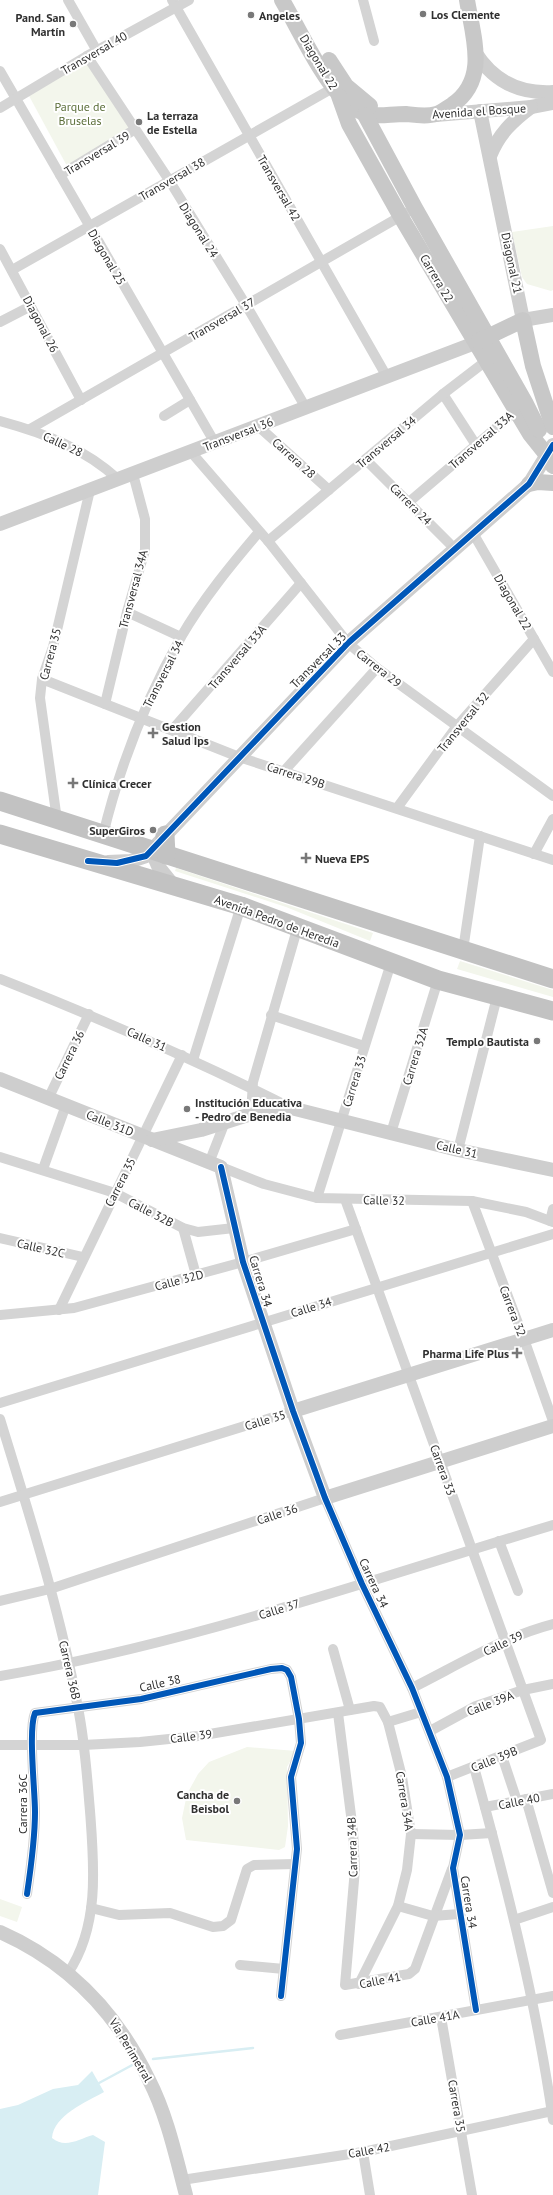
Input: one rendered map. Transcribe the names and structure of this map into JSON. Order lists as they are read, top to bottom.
{
  "streets": {
    "highway": ["Avenida Pedro de Heredia"],
    "main road": [
      "Diagonal 22",
      "Avenida el Bosque",
      "Diagonal 21",
      "Carrera 22"
    ],
    "street": [
      "Transversal 40",
      "Transversal 39",
      "Transversal 38",
      "Transversal 42",
      "Diagonal 24",
      "Diagonal 25",
      "Transversal 37",
      "Diagonal 26",
      "Transversal 36",
      "Transversal 33A",
      "Transversal 34",
      "Calle 28",
      "Carrera 28",
      "Carrera 24",
      "Transversal 34A",
      "Carrera 35",
      "Transversal 33",
      "Carrera 29",
      "Transversal 32",
      "Carrera 29B",
      "Calle 31",
      "Carrera 36",
      "Carrera 32A",
      "Carrera 33",
      "Calle 31D",
      "Calle 32",
      "Calle 32B",
      "Calle 32C",
      "Calle 32D",
      "Carrera 34",
      "Calle 34",
      "Carrera 32",
      "Calle 35",
      "Calle 36",
      "Calle 37",
      "Calle 39",
      "Carrera 36B",
      "Calle 38",
      "Calle 39A",
      "Calle 39B",
      "Carrera 34A",
      "Calle 40",
      "Carrera 36C",
      "Carrera 34B",
      "Calle 41",
      "Calle 41A",
      "Vía Perimetral",
      "Calle 42"
    ]
  },
  "crossings": [
    ["Transversal 40", "Transversal 42"],
    ["Transversal 40", "Diagonal 24"],
    ["Transversal 40", "Diagonal 25"],
    ["Diagonal 22", "Avenida el Bosque"],
    ["Diagonal 22", "Transversal 38"],
    ["Diagonal 22", "Carrera 22"],
    ["Diagonal 22", "Transversal 33"],
    ["Diagonal 22", "Transversal 32"],
    ["Avenida el Bosque", "Transversal 38"],
    ["Avenida el Bosque", "Diagonal 21"],
    ["Avenida el Bosque", "Carrera 22"],
    ["Transversal 39", "Diagonal 24"],
    ["Transversal 39", "Diagonal 25"],
    ["Transversal 38", "Transversal 42"],
    ["Transversal 38", "Diagonal 24"],
    ["Transversal 38", "Diagonal 25"],
    ["Transversal 38", "Carrera 22"],
    ["Transversal 38", "Diagonal 26"],
    ["Transversal 42", "Transversal 37"],
    ["Transversal 42", "Transversal 36"],
    ["Diagonal 24", "Transversal 37"],
    ["Diagonal 24", "Transversal 36"],
    ["Diagonal 25", "Transversal 37"],
    ["Diagonal 25", "Transversal 36"],
    ["Carrera 22", "Transversal 37"],
    ["Carrera 22", "Transversal 36"],
    ["Carrera 22", "Transversal 33A"],
    ["Carrera 22", "Transversal 34"],
    ["Carrera 22", "Transversal 33"],
    ["Transversal 37", "Diagonal 26"],
    ["Transversal 37", "Calle 28"],
    ["Transversal 36", "Calle 28"],
    ["Transversal 36", "Carrera 28"],
    ["Transversal 36", "Transversal 34A"],
    ["Transversal 36", "Carrera 35"],
    ["Transversal 36", "Carrera 29"],
    ["Transversal 33A", "Carrera 24"],
    ["Transversal 33A", "Carrera 29"],
    ["Transversal 33A", "Carrera 29B"],
    ["Transversal 34", "Carrera 28"],
    ["Transversal 34", "Carrera 24"],
    ["Transversal 34", "Carrera 29"],
    ["Transversal 34", "Carrera 29B"],
    ["Carrera 24", "Transversal 33"],
    ["Transversal 34A", "Carrera 29B"],
    ["Carrera 35", "Carrera 29B"],
    ["Carrera 35", "Calle 31"],
    ["Carrera 35", "Calle 31D"],
    ["Carrera 35", "Calle 32B"],
    ["Carrera 35", "Calle 32C"],
    ["Carrera 35", "Calle 32D"],
    ["Carrera 35", "Calle 41A"],
    ["Carrera 35", "Calle 42"],
    ["Transversal 33", "Carrera 29"],
    ["Transversal 33", "Carrera 29B"],
    ["Carrera 29", "Transversal 32"],
    ["Transversal 32", "Carrera 29B"],
    ["Avenida Pedro de Heredia", "Carrera 32A"],
    ["Avenida Pedro de Heredia", "Carrera 33"],
    ["Calle 31", "Carrera 36"],
    ["Calle 31", "Carrera 32A"],
    ["Calle 31", "Carrera 33"],
    ["Calle 31", "Calle 31D"],
    ["Carrera 36", "Calle 31D"],
    ["Carrera 33", "Calle 32"],
    ["Carrera 33", "Calle 32D"],
    ["Carrera 33", "Calle 34"],
    ["Carrera 33", "Calle 35"],
    ["Carrera 33", "Calle 36"],
    ["Carrera 33", "Calle 37"],
    ["Carrera 33", "Calle 39"],
    ["Carrera 33", "Calle 39A"],
    ["Carrera 33", "Calle 39B"],
    ["Calle 31D", "Calle 32"],
    ["Calle 31D", "Carrera 34"],
    ["Calle 32", "Carrera 34"],
    ["Calle 32", "Carrera 32"],
    ["Calle 32B", "Carrera 34"],
    ["Calle 32D", "Carrera 34"],
    ["Carrera 34", "Calle 34"],
    ["Carrera 34", "Calle 35"],
    ["Carrera 34", "Calle 36"],
    ["Carrera 34", "Calle 37"],
    ["Carrera 34", "Calle 39"],
    ["Carrera 34", "Calle 39A"],
    ["Carrera 34", "Calle 39B"],
    ["Carrera 34", "Calle 41A"],
    ["Calle 34", "Carrera 32"],
    ["Carrera 32", "Calle 35"],
    ["Calle 35", "Carrera 36B"],
    ["Calle 36", "Carrera 36B"],
    ["Calle 37", "Carrera 36B"],
    ["Calle 39", "Carrera 36B"],
    ["Calle 39", "Calle 38"],
    ["Calle 39", "Carrera 34A"],
    ["Calle 39", "Carrera 36C"],
    ["Calle 39", "Carrera 34B"],
    ["Carrera 36B", "Calle 38"],
    ["Carrera 36B", "Vía Perimetral"],
    ["Calle 38", "Carrera 36C"],
    ["Carrera 34A", "Calle 41"],
    ["Carrera 34B", "Calle 41"],
    ["Vía Perimetral", "Calle 42"]
  ],
  "parks": ["Parque de Bruselas"],
  "places": {
    "other": [
      "Los Clemente",
      "Angeles",
      "Pand. San Martín",
      "La terraza de Estella",
      "SuperGiros",
      "Templo Bautista",
      "Institución Educativa - Pedro de Benedia",
      "Cancha de Beisbol"
    ],
    "health": [
      "Gestion Salud Ips",
      "Clínica Crecer",
      "Nueva EPS",
      "Pharma Life Plus"
    ]
  }
}
